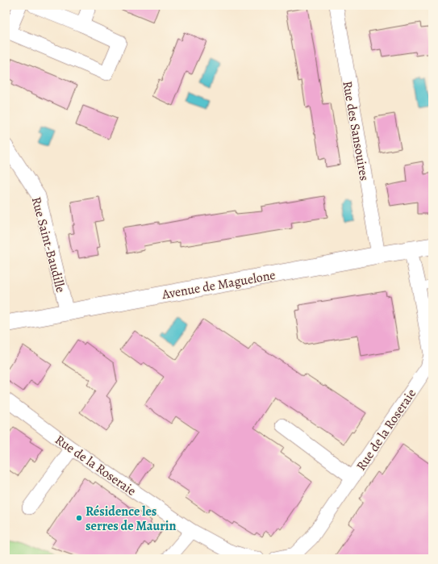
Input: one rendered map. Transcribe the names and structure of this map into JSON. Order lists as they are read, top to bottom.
{
  "streets": {
    "street": [
      "Rue des Sansouires",
      "Rue Saint-Baudille",
      "Avenue de Maguelone",
      "Rue de la Roseraie"
    ]
  },
  "crossings": [
    ["Rue des Sansouires", "Avenue de Maguelone"],
    ["Rue Saint-Baudille", "Avenue de Maguelone"],
    ["Avenue de Maguelone", "Rue de la Roseraie"]
  ],
  "places": ["Résidence les serres de Maurin"]
}
